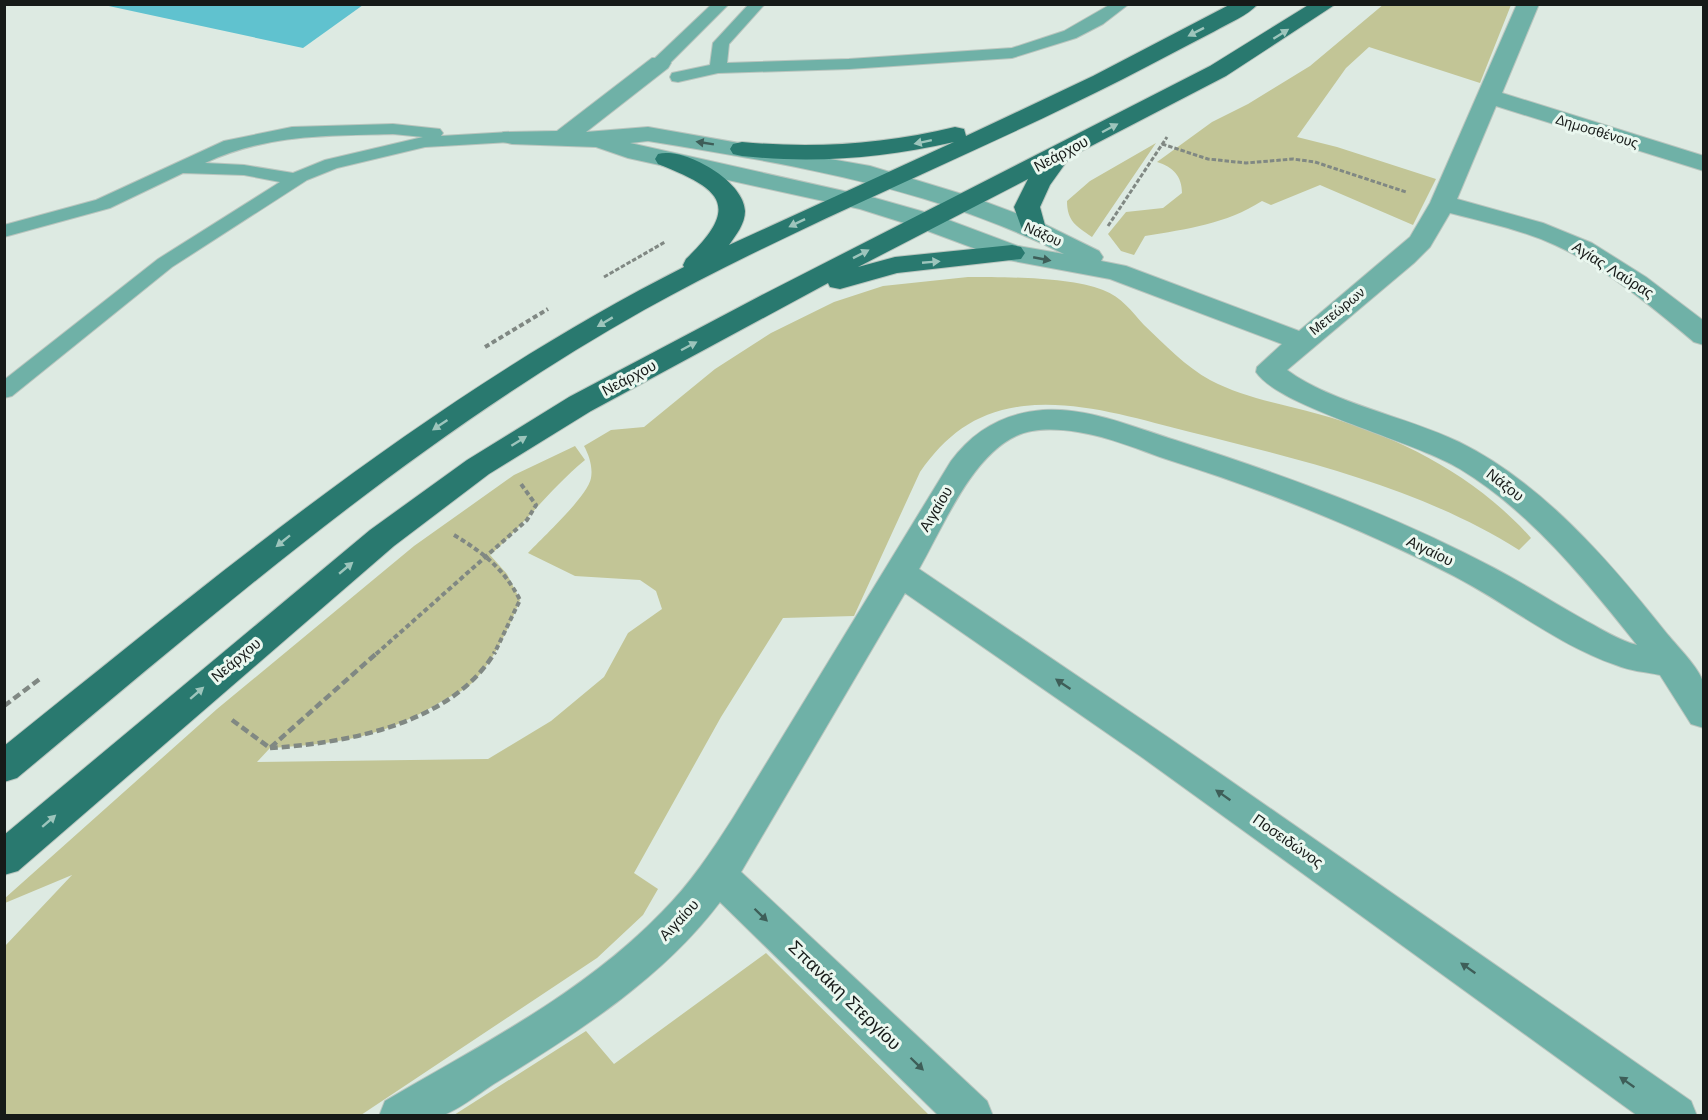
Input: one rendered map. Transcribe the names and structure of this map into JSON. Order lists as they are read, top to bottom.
{
  "streets": {
    "main road": ["Νεάρχου"],
    "street": [
      "Δημοσθένους",
      "Νάξου",
      "Αγίας Λαύρας",
      "Μετεώρων",
      "Αιγαίου",
      "Ποσειδώνος",
      "Σπανάκη Στεργίου"
    ]
  },
  "crossings": [
    ["Δημοσθένους", "Μετεώρων"],
    ["Νεάρχου", "Νάξου"],
    ["Νεάρχου", "Μετεώρων"],
    ["Νάξου", "Μετεώρων"],
    ["Νάξου", "Αιγαίου"],
    ["Αγίας Λαύρας", "Μετεώρων"],
    ["Αιγαίου", "Ποσειδώνος"],
    ["Αιγαίου", "Σπανάκη Στεργίου"]
  ],
  "one_way": ["Ποσειδώνος", "Σπανάκη Στεργίου"]
}
